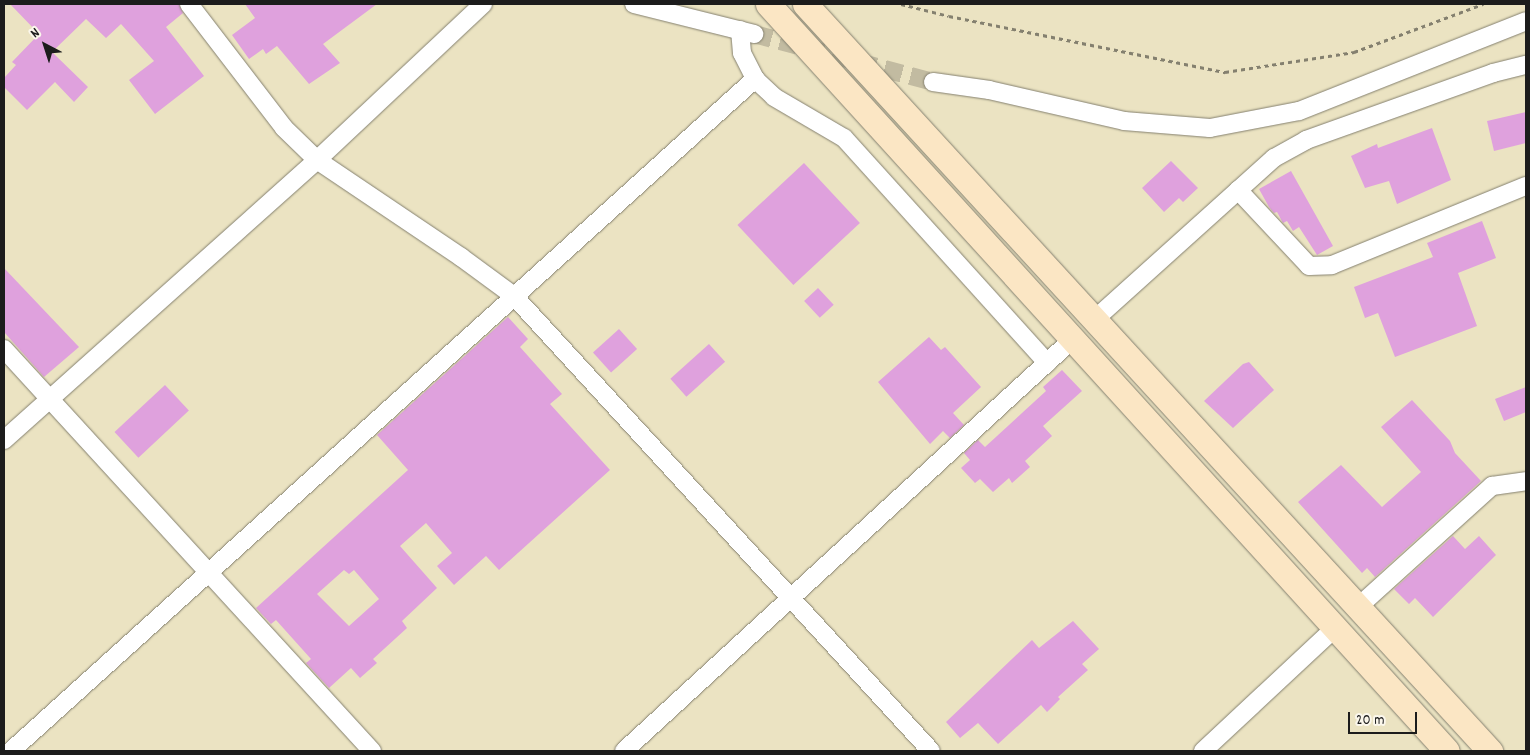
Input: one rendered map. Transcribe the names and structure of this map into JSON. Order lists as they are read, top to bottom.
{
  "scale_bar": "20 m",
  "north": "top left"
}
